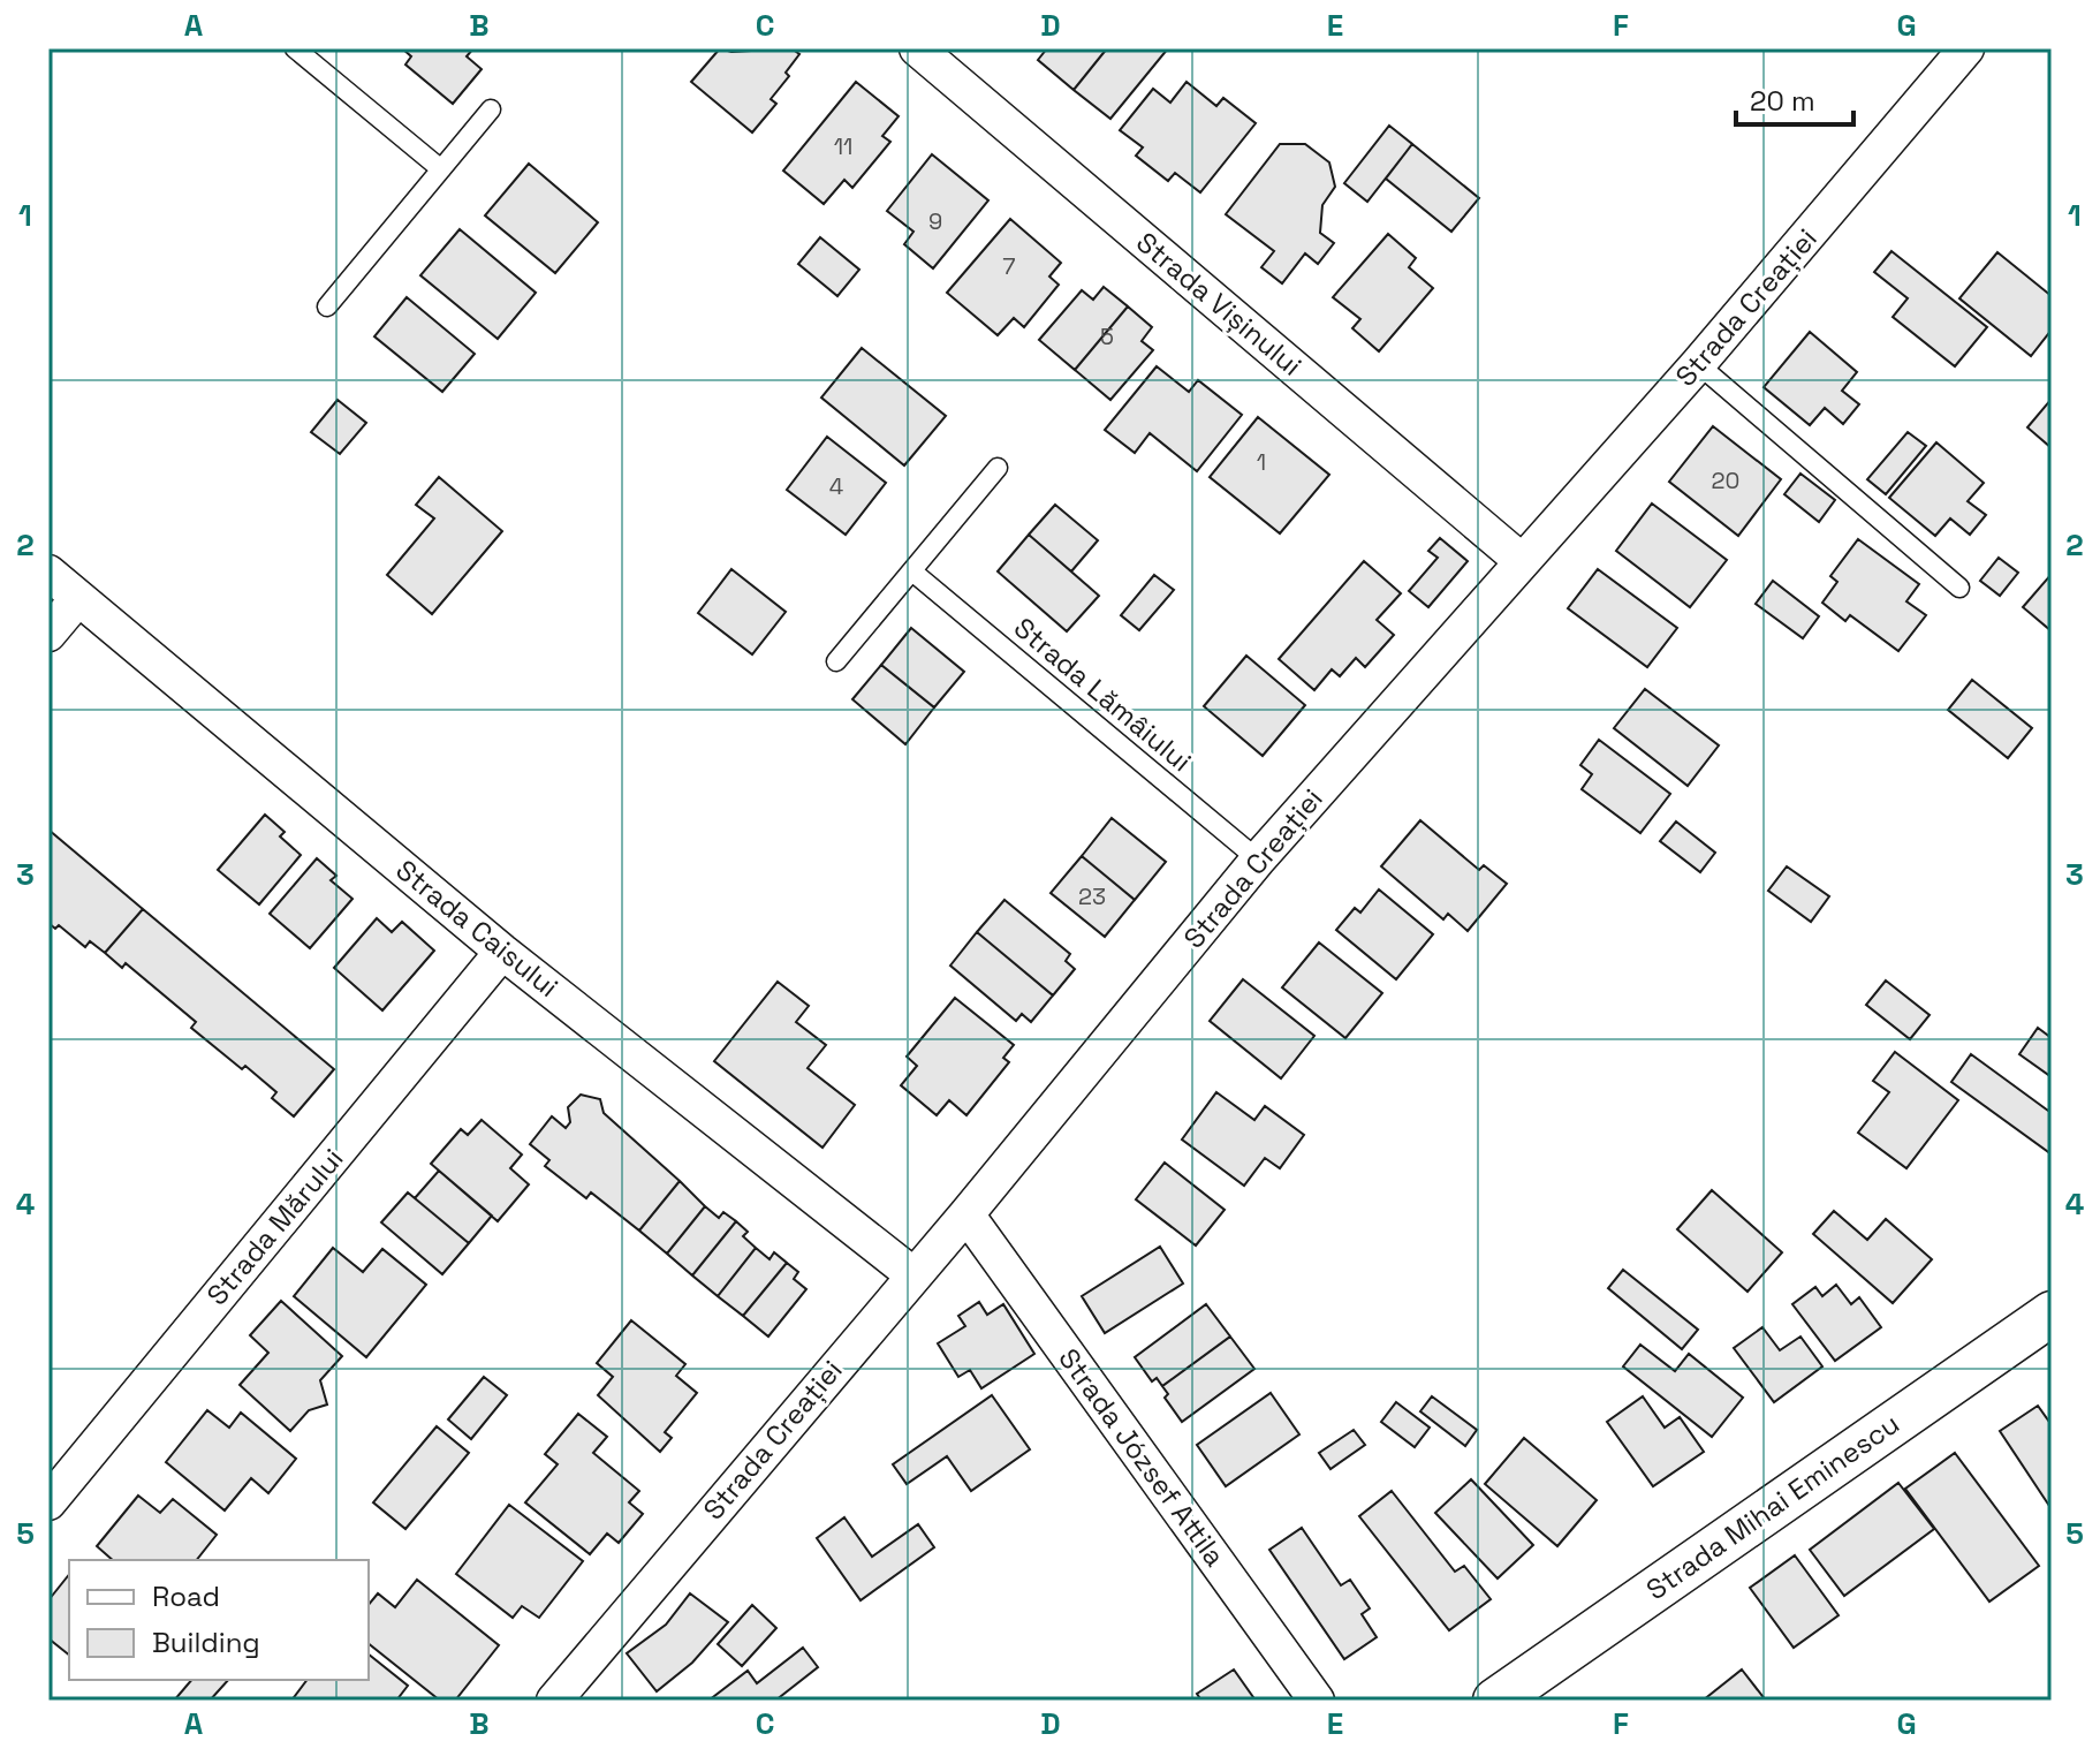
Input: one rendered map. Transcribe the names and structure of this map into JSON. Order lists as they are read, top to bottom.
{
  "streets": {
    "street": [
      "Strada Vișinului",
      "Strada Creației",
      "Strada Caisului",
      "Strada Mărului",
      "Strada József Attila",
      "Strada Mihai Eminescu"
    ],
    "lane": ["Strada Lămâiului"]
  },
  "crossings": [
    ["Strada Vișinului", "Strada Creației"],
    ["Strada Creației", "Strada Lămâiului"],
    ["Strada Creației", "Strada Caisului"],
    ["Strada Creației", "Strada József Attila"],
    ["Strada Caisului", "Strada Mărului"]
  ],
  "house_numbers": [
    "11",
    "9",
    "7",
    "5",
    "1",
    "20",
    "4",
    "23"
  ],
  "legend": ["Road", "Building"],
  "scale_bar": "20 m",
  "grid": {
    "columns": [
      "A",
      "B",
      "C",
      "D",
      "E",
      "F",
      "G"
    ],
    "rows": [
      "1",
      "2",
      "3",
      "4",
      "5"
    ]
  }
}
